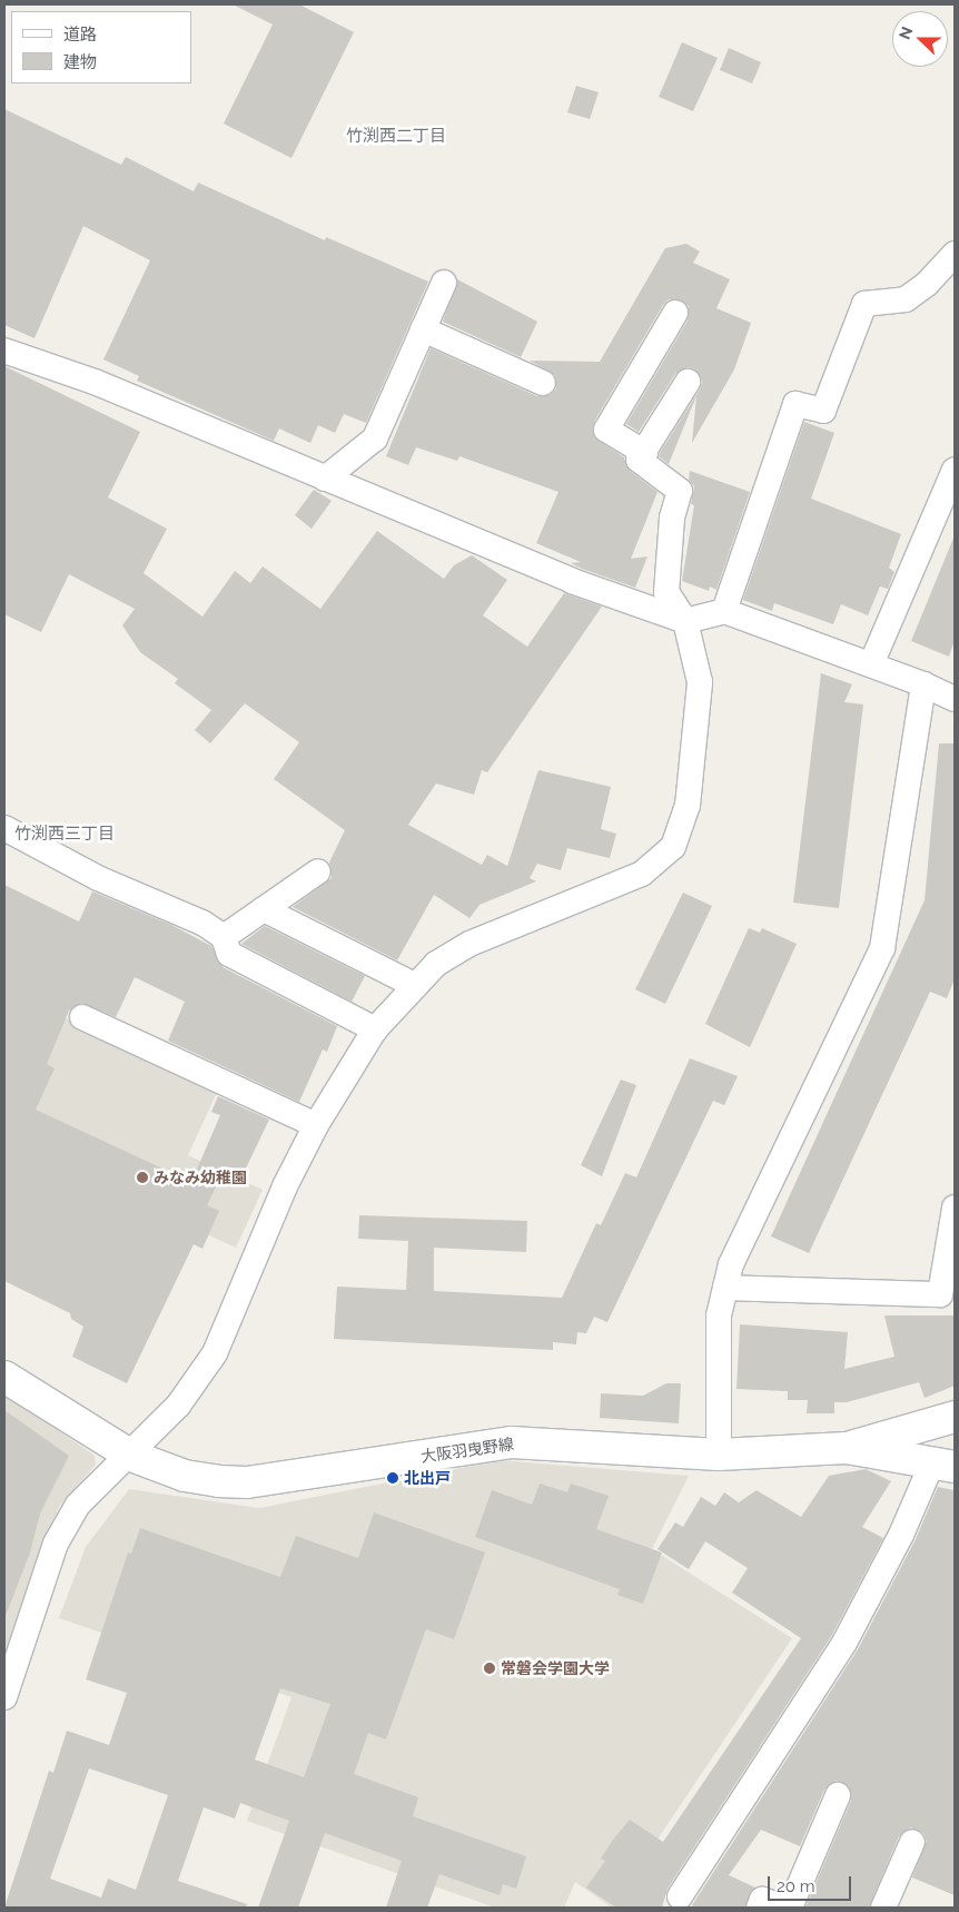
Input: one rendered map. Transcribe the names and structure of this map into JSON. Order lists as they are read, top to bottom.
{
  "streets": {
    "main road": ["大阪羽曳野線"]
  },
  "districts": ["竹渕西二丁目", "竹渕西三丁目"],
  "places": ["みなみ幼稚園", "北出戸", "常磐会学園大学"],
  "legend": ["道路", "建物"],
  "scale_bar": "20 m",
  "north": "left"
}
